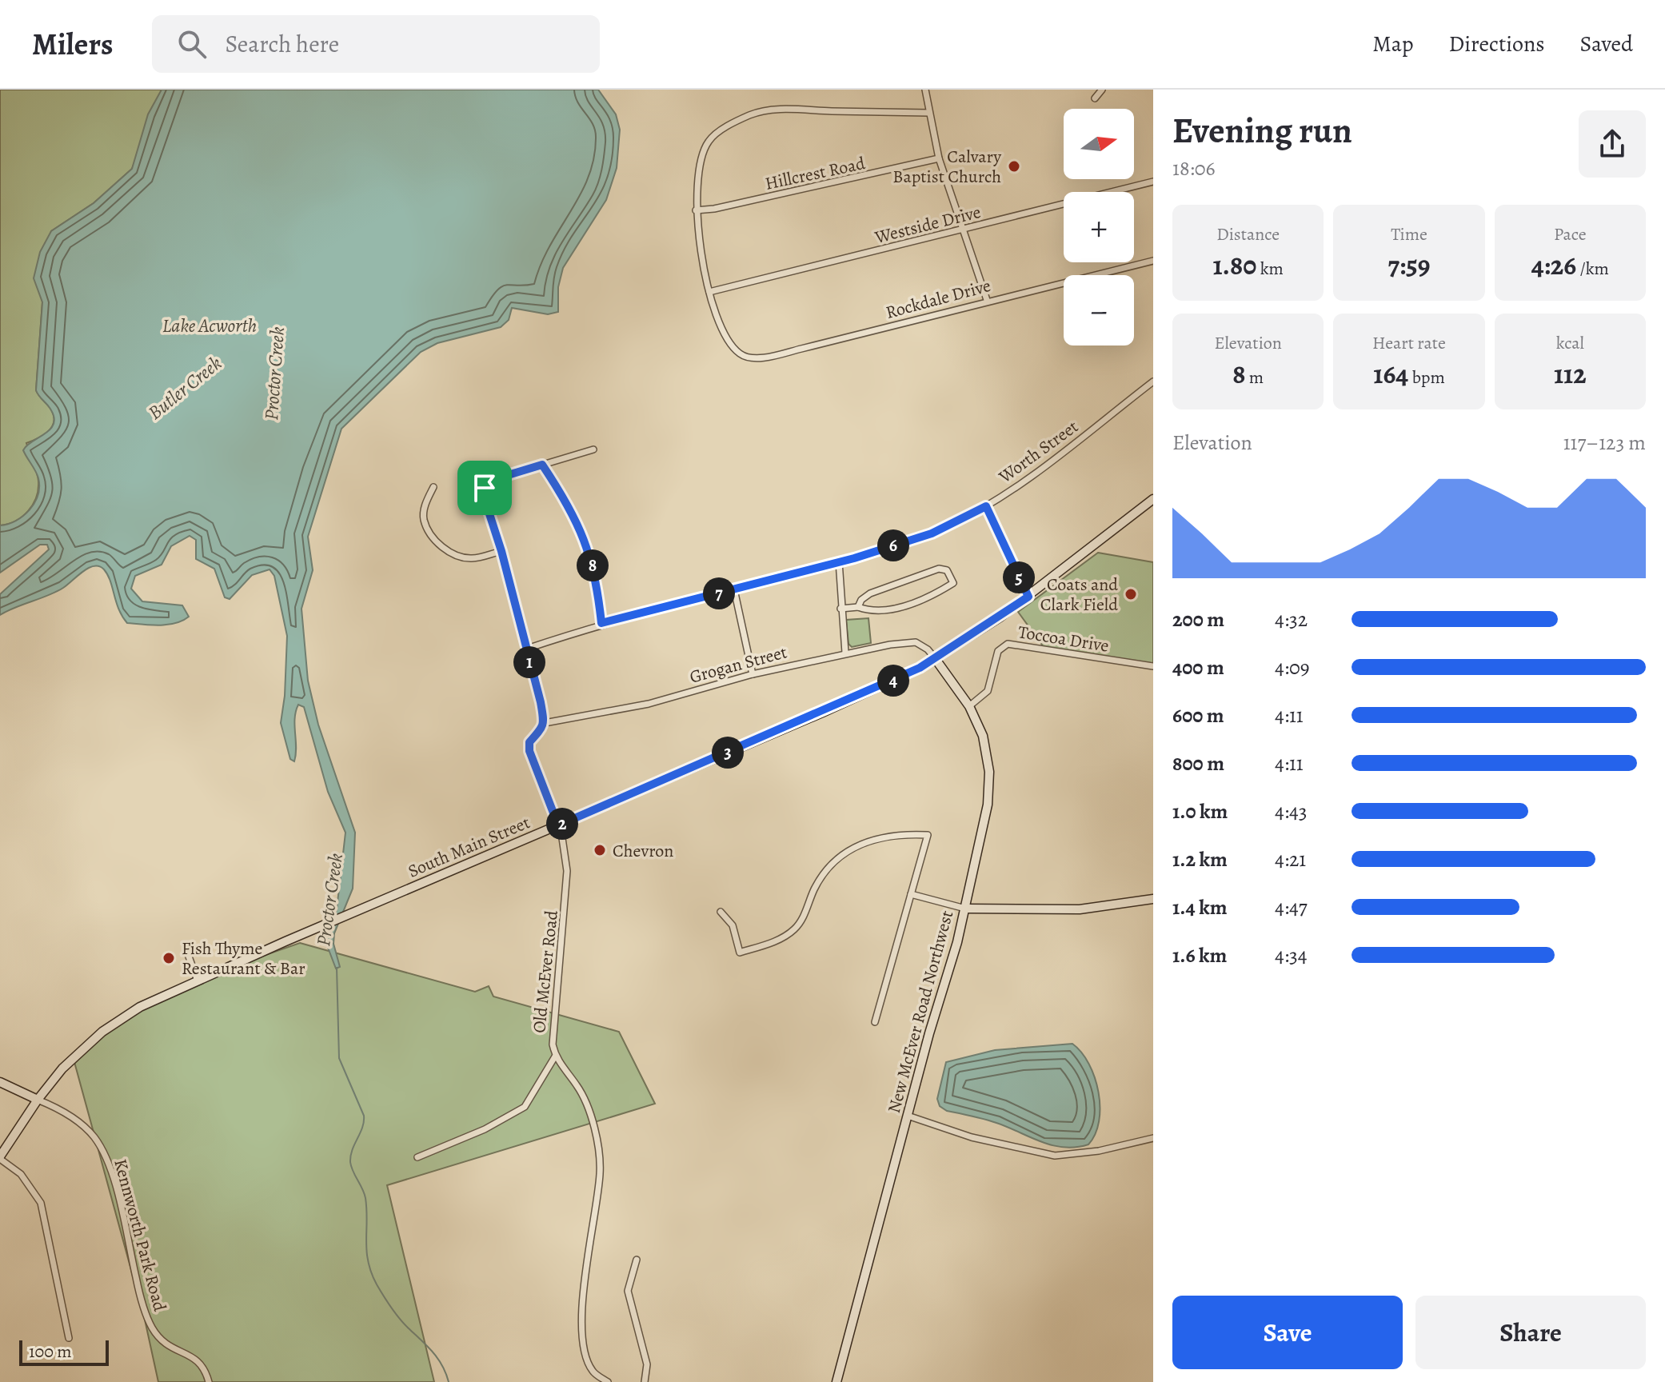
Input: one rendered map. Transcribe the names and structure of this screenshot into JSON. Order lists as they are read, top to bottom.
{
  "streets": {
    "main road": ["South Main Street", "New McEver Road Northwest"],
    "street": [
      "Hillcrest Road",
      "Westside Drive",
      "Rockdale Drive",
      "Worth Street",
      "Toccoa Drive",
      "Grogan Street",
      "Old McEver Road",
      "Kennworth Park Road"
    ]
  },
  "crossings": [
    ["Westside Drive", "Rockdale Drive"],
    ["Toccoa Drive", "New McEver Road Northwest"],
    ["Grogan Street", "South Main Street"],
    ["Grogan Street", "Old McEver Road"],
    ["Grogan Street", "New McEver Road Northwest"],
    ["South Main Street", "Old McEver Road"],
    ["South Main Street", "New McEver Road Northwest"],
    ["South Main Street", "Kennworth Park Road"]
  ],
  "water": ["Lake Acworth", "Proctor Creek", "Butler Creek"],
  "places": [
    "Calvary Baptist Church",
    "Coats and Clark Field",
    "Chevron",
    "Fish Thyme Restaurant & Bar"
  ],
  "scale_bar": "100 m",
  "north": "right",
  "page": {
    "header": "Milers",
    "search": "Search here",
    "nav": ["Map", "Directions", "Saved"],
    "heading": ["Evening run", "18:06"],
    "map_buttons": ["+", "−"],
    "stats": [
      ["Distance", "1.80 km"],
      ["Time", "7:59"],
      ["Pace", "4:26 /km"],
      ["Elevation", "8 m"],
      ["Heart rate", "164 bpm"],
      ["kcal", "112"]
    ],
    "chart": ["Elevation", "117–123 m"],
    "pins": [
      "6",
      "8",
      "5",
      "7",
      "1",
      "4",
      "3",
      "2"
    ],
    "list": [
      {
        "name": "200 m",
        "note": "4:32"
      },
      {
        "name": "400 m",
        "note": "4:09"
      },
      {
        "name": "600 m",
        "note": "4:11"
      },
      {
        "name": "800 m",
        "note": "4:11"
      },
      {
        "name": "1.0 km",
        "note": "4:43"
      },
      {
        "name": "1.2 km",
        "note": "4:21"
      },
      {
        "name": "1.4 km",
        "note": "4:47"
      },
      {
        "name": "1.6 km",
        "note": "4:34"
      }
    ],
    "buttons": ["Save", "Share"],
    "scale": "100 m"
  }
}
